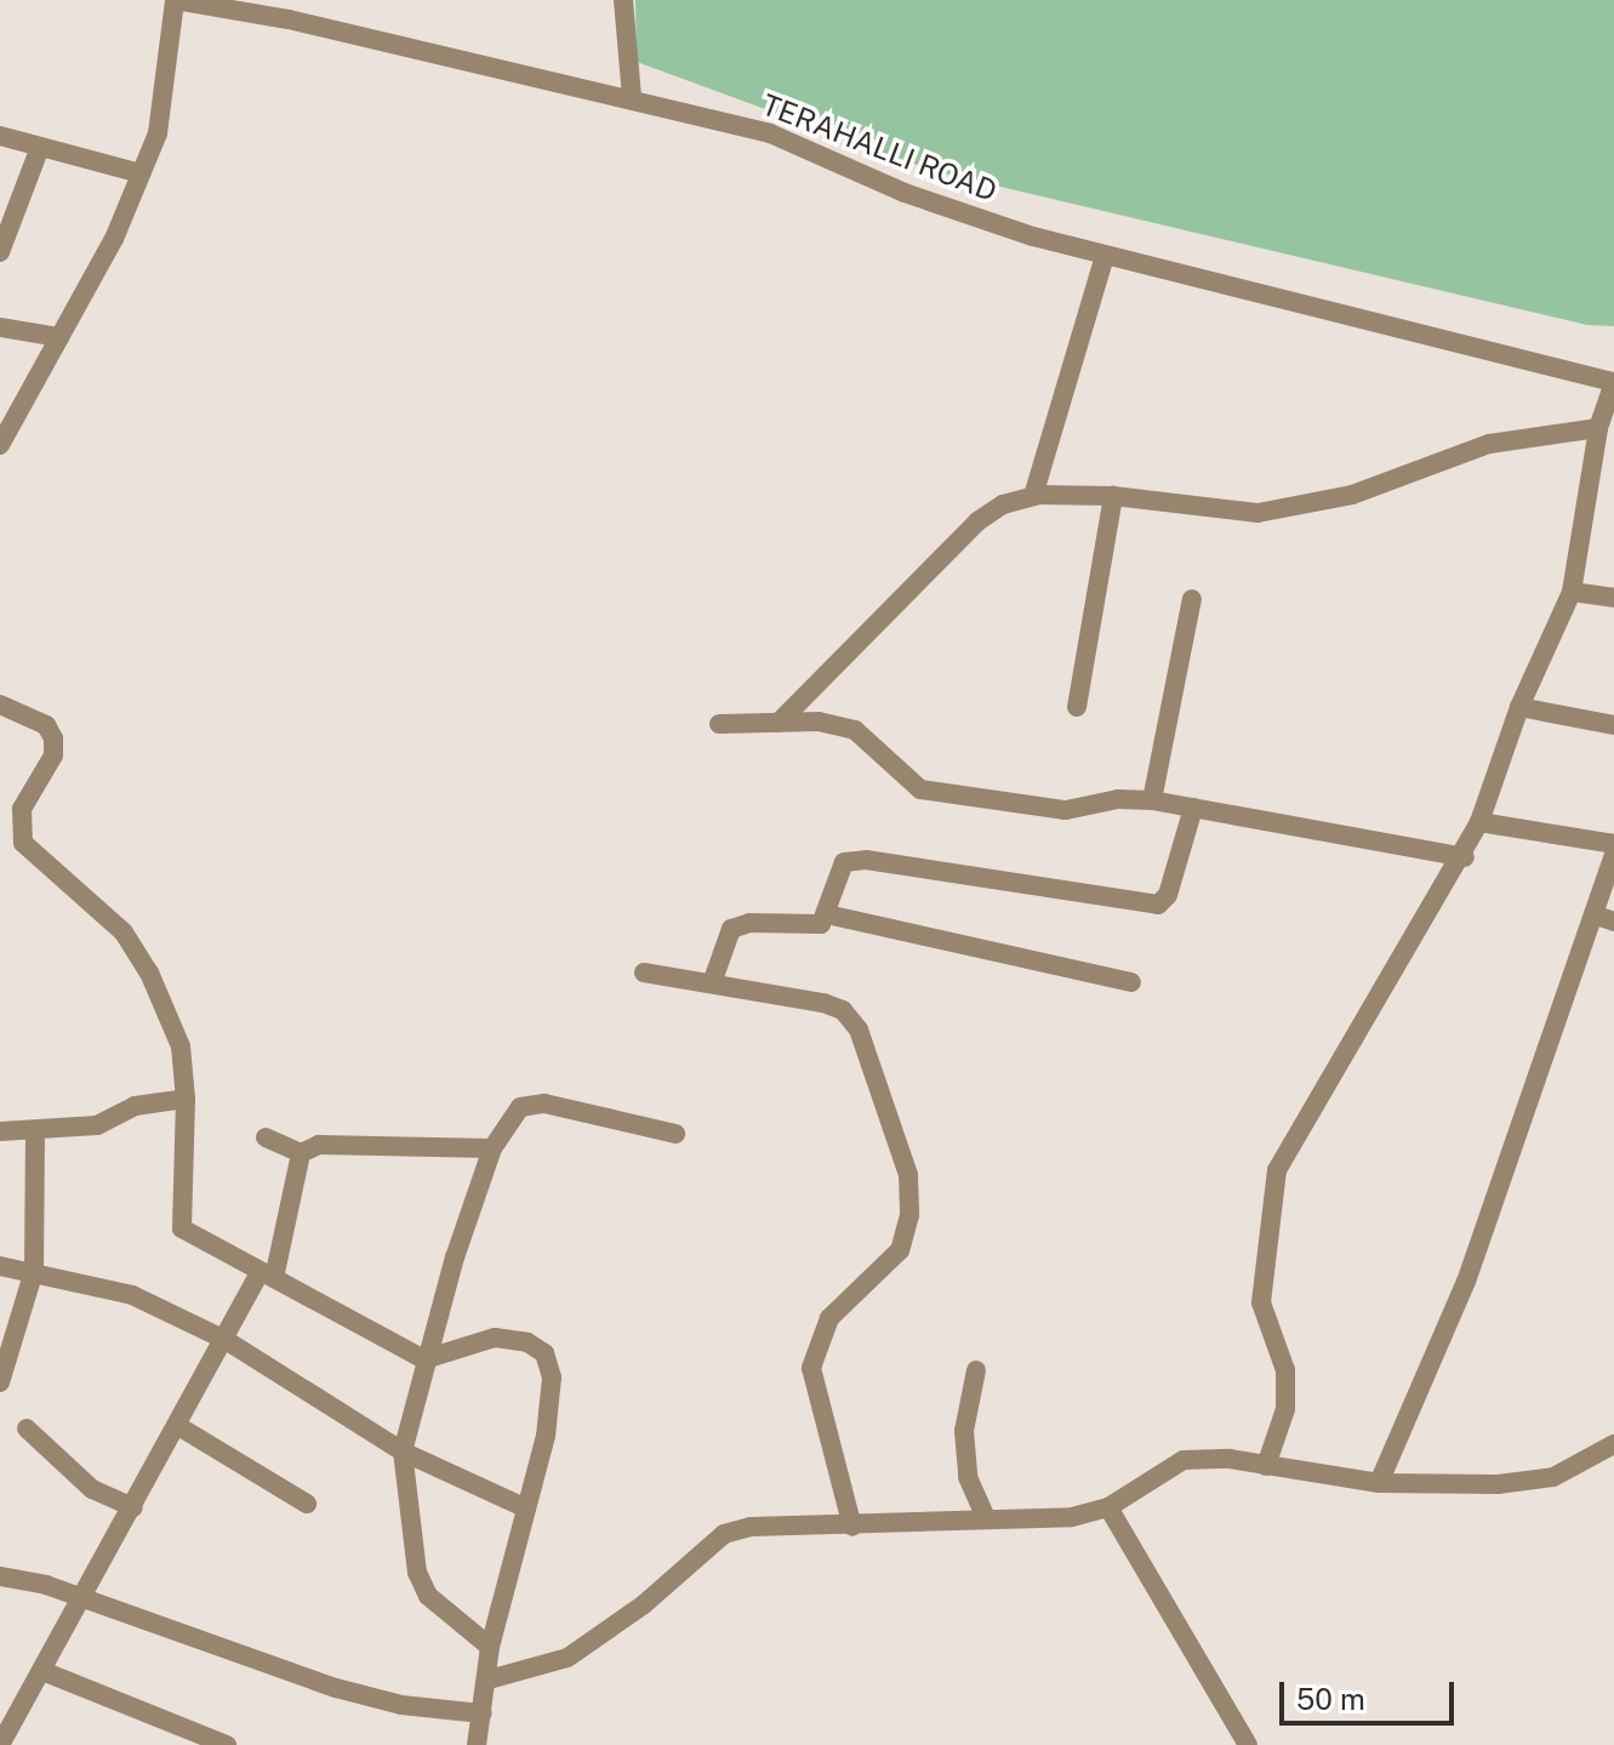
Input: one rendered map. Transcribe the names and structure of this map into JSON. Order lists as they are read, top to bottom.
{
  "streets": {
    "street": ["TERAHALLI ROAD"]
  },
  "scale_bar": "50 m"
}
